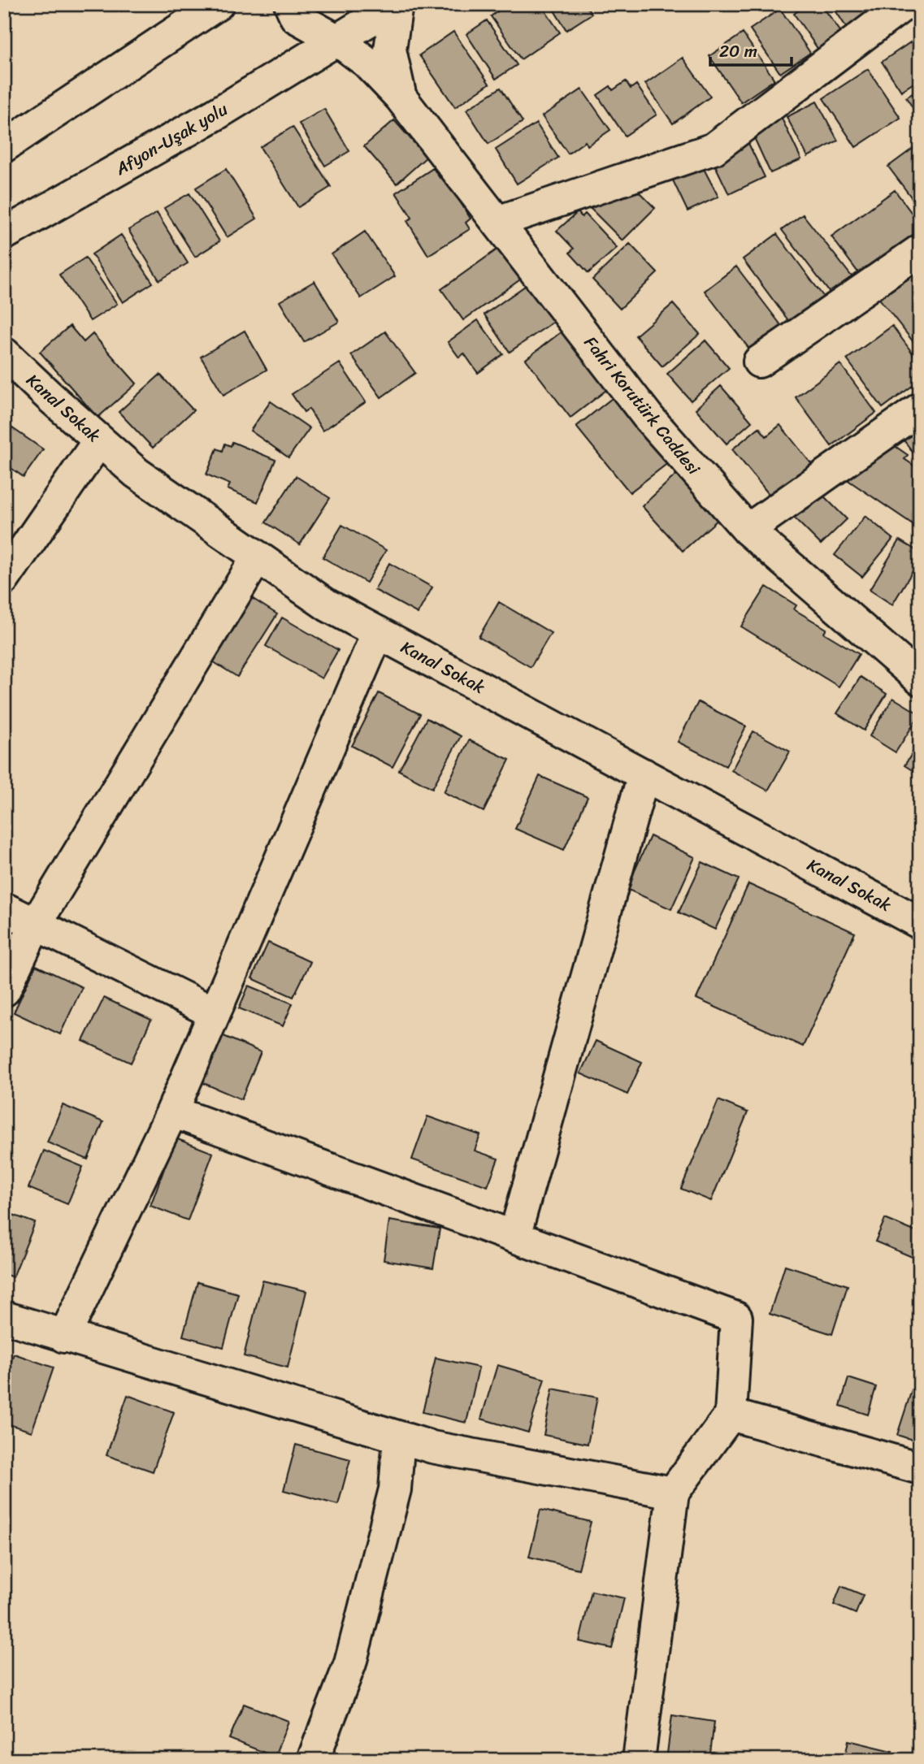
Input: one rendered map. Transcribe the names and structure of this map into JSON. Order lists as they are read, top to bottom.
{
  "streets": {
    "main road": ["Afyon-Uşak yolu", "Fahri Korutürk Caddesi", "Kanal Sokak"]
  },
  "crossings": [
    ["Afyon-Uşak yolu", "Fahri Korutürk Caddesi"]
  ],
  "scale_bar": "20 m"
}
